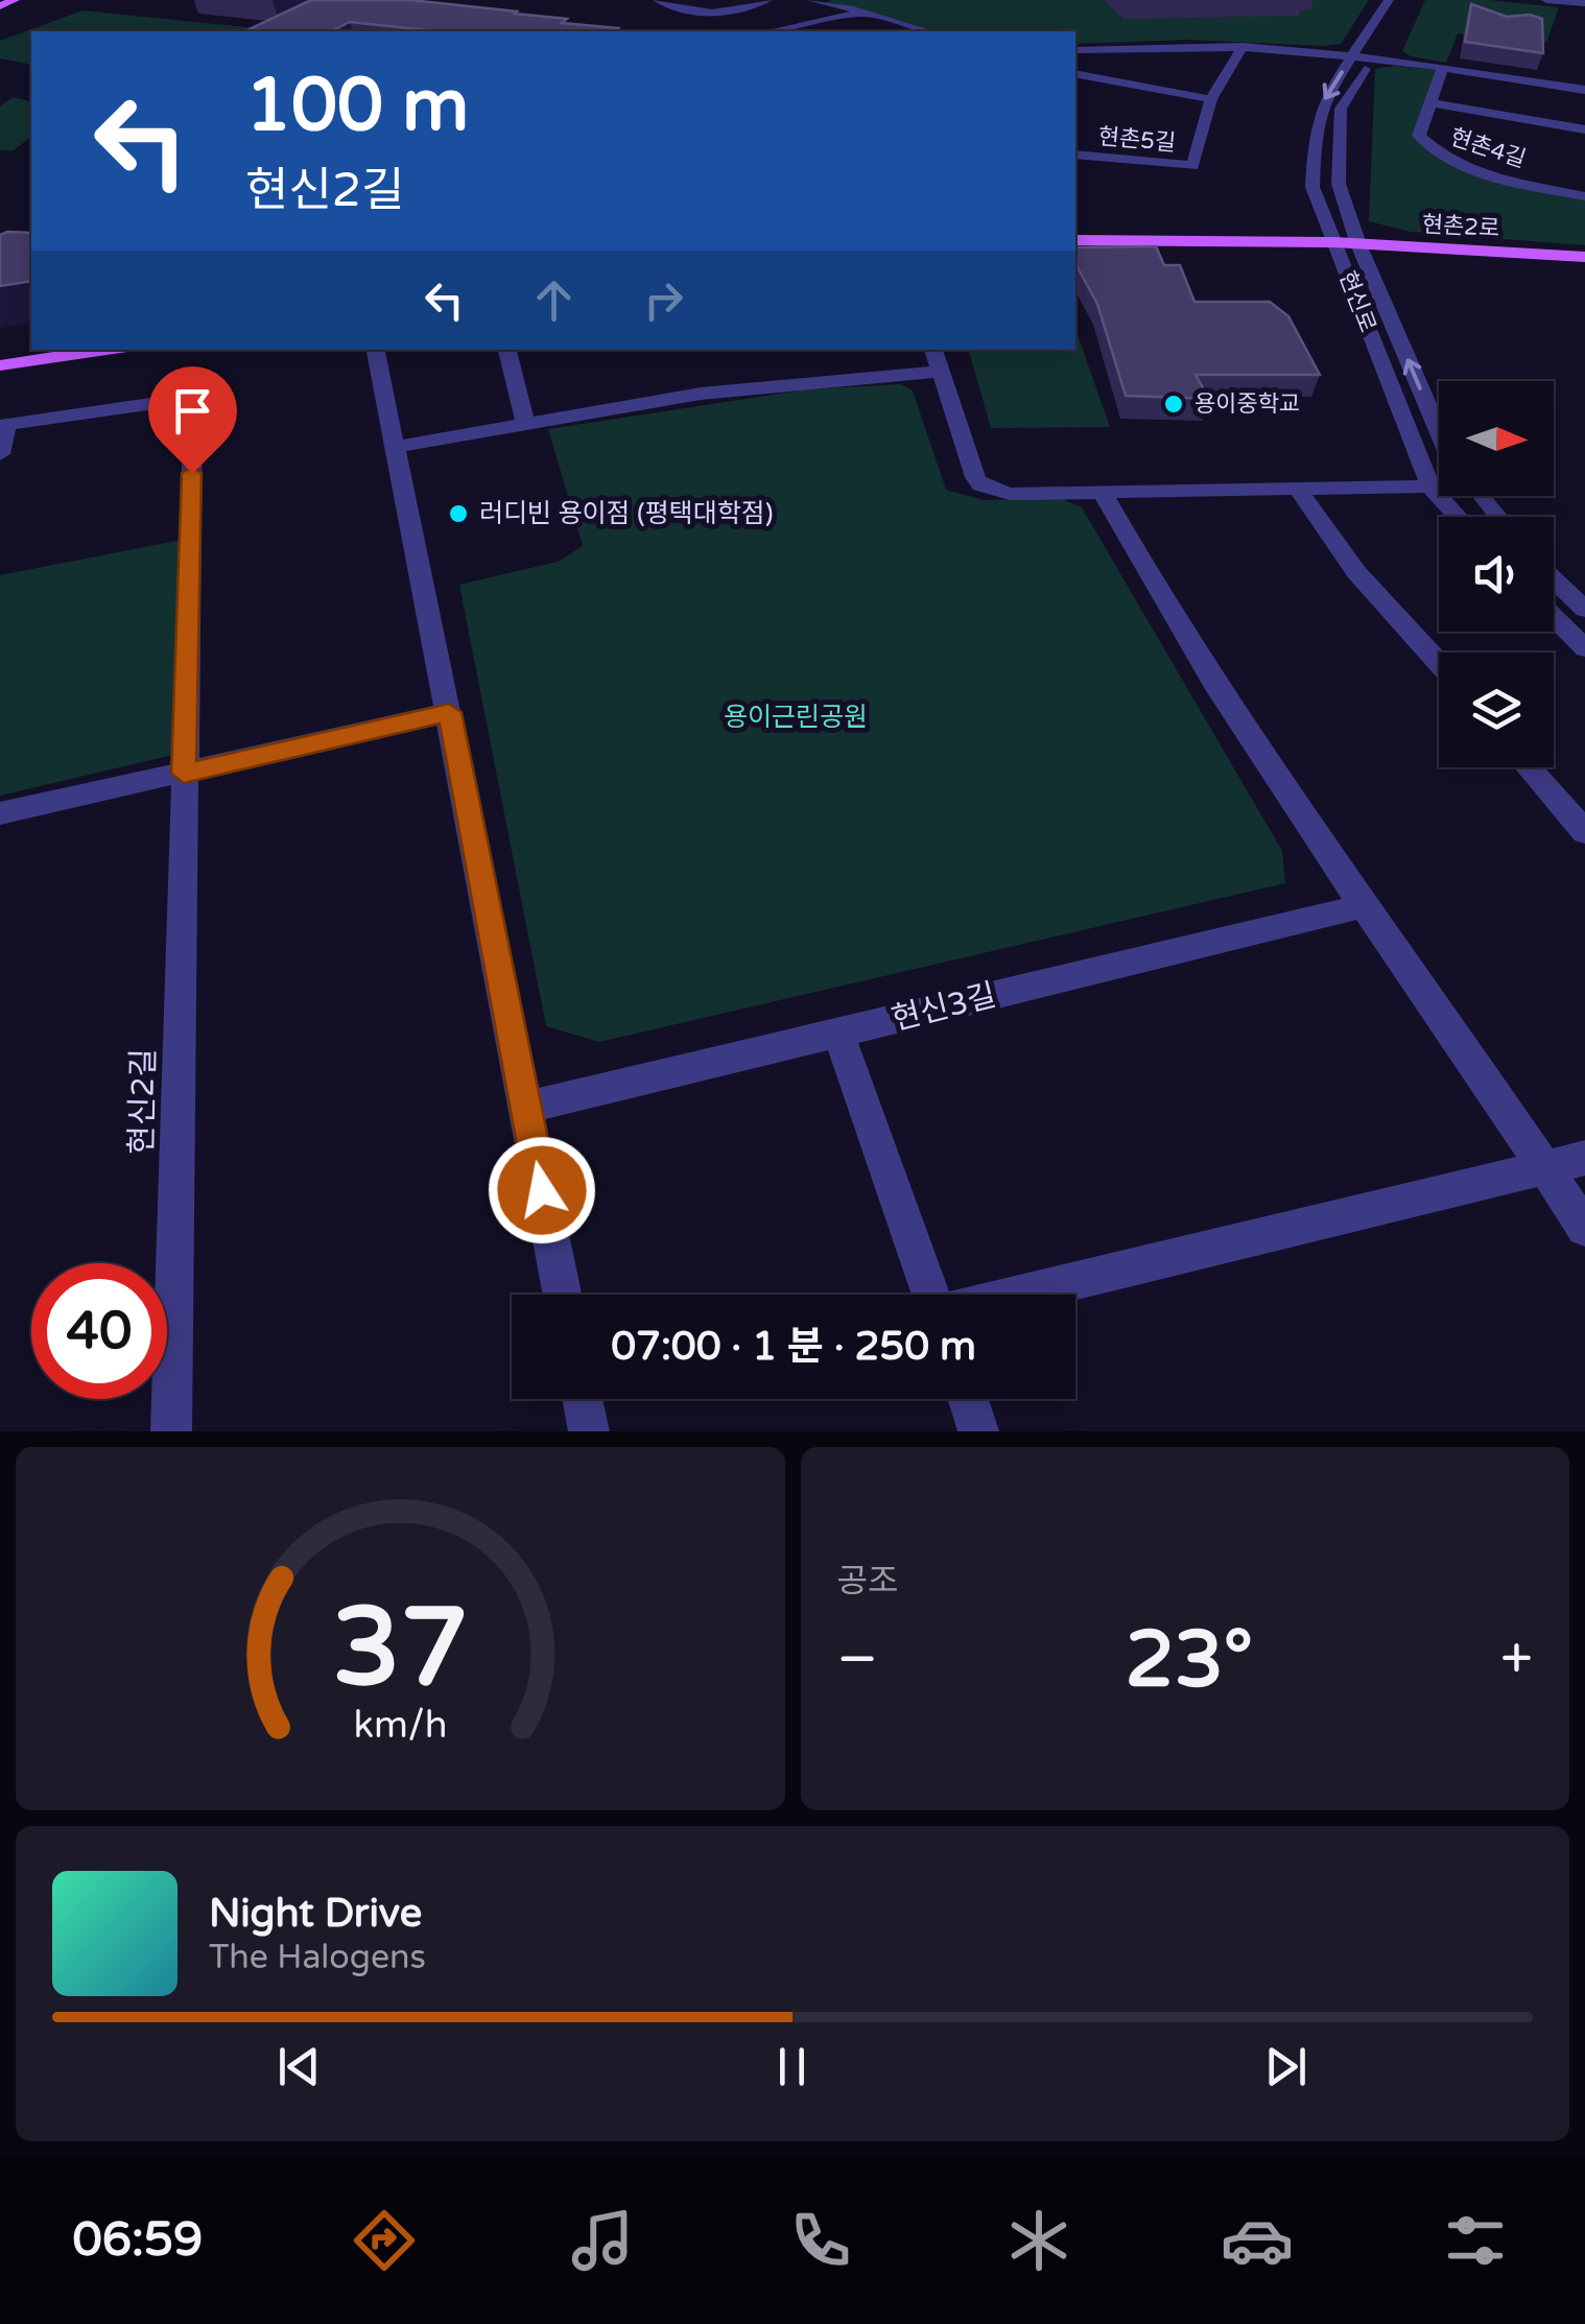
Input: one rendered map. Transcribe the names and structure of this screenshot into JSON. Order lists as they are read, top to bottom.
{
  "streets": {
    "main road": ["현촌2로", "현신로"],
    "street": [
      "현촌5길",
      "현촌4길",
      "현신3길",
      "현신2길"
    ]
  },
  "crossings": [
    ["현촌2로", "현신로"]
  ],
  "parks": ["용이근린공원"],
  "places": ["용이중학교", "러디빈 용이점 (평택대학점)"],
  "north": "right",
  "page": {
    "turn": ["100 m", "현신2길"],
    "limit": "40",
    "trip": "07:00 · 1 분 · 250 m",
    "tile": "공조",
    "heat": ["−", "23°", "+"],
    "song": ["Night Drive", "The Halogens"],
    "tabs": "06:59",
    "gauge": ["37", "km/h"]
  }
}
